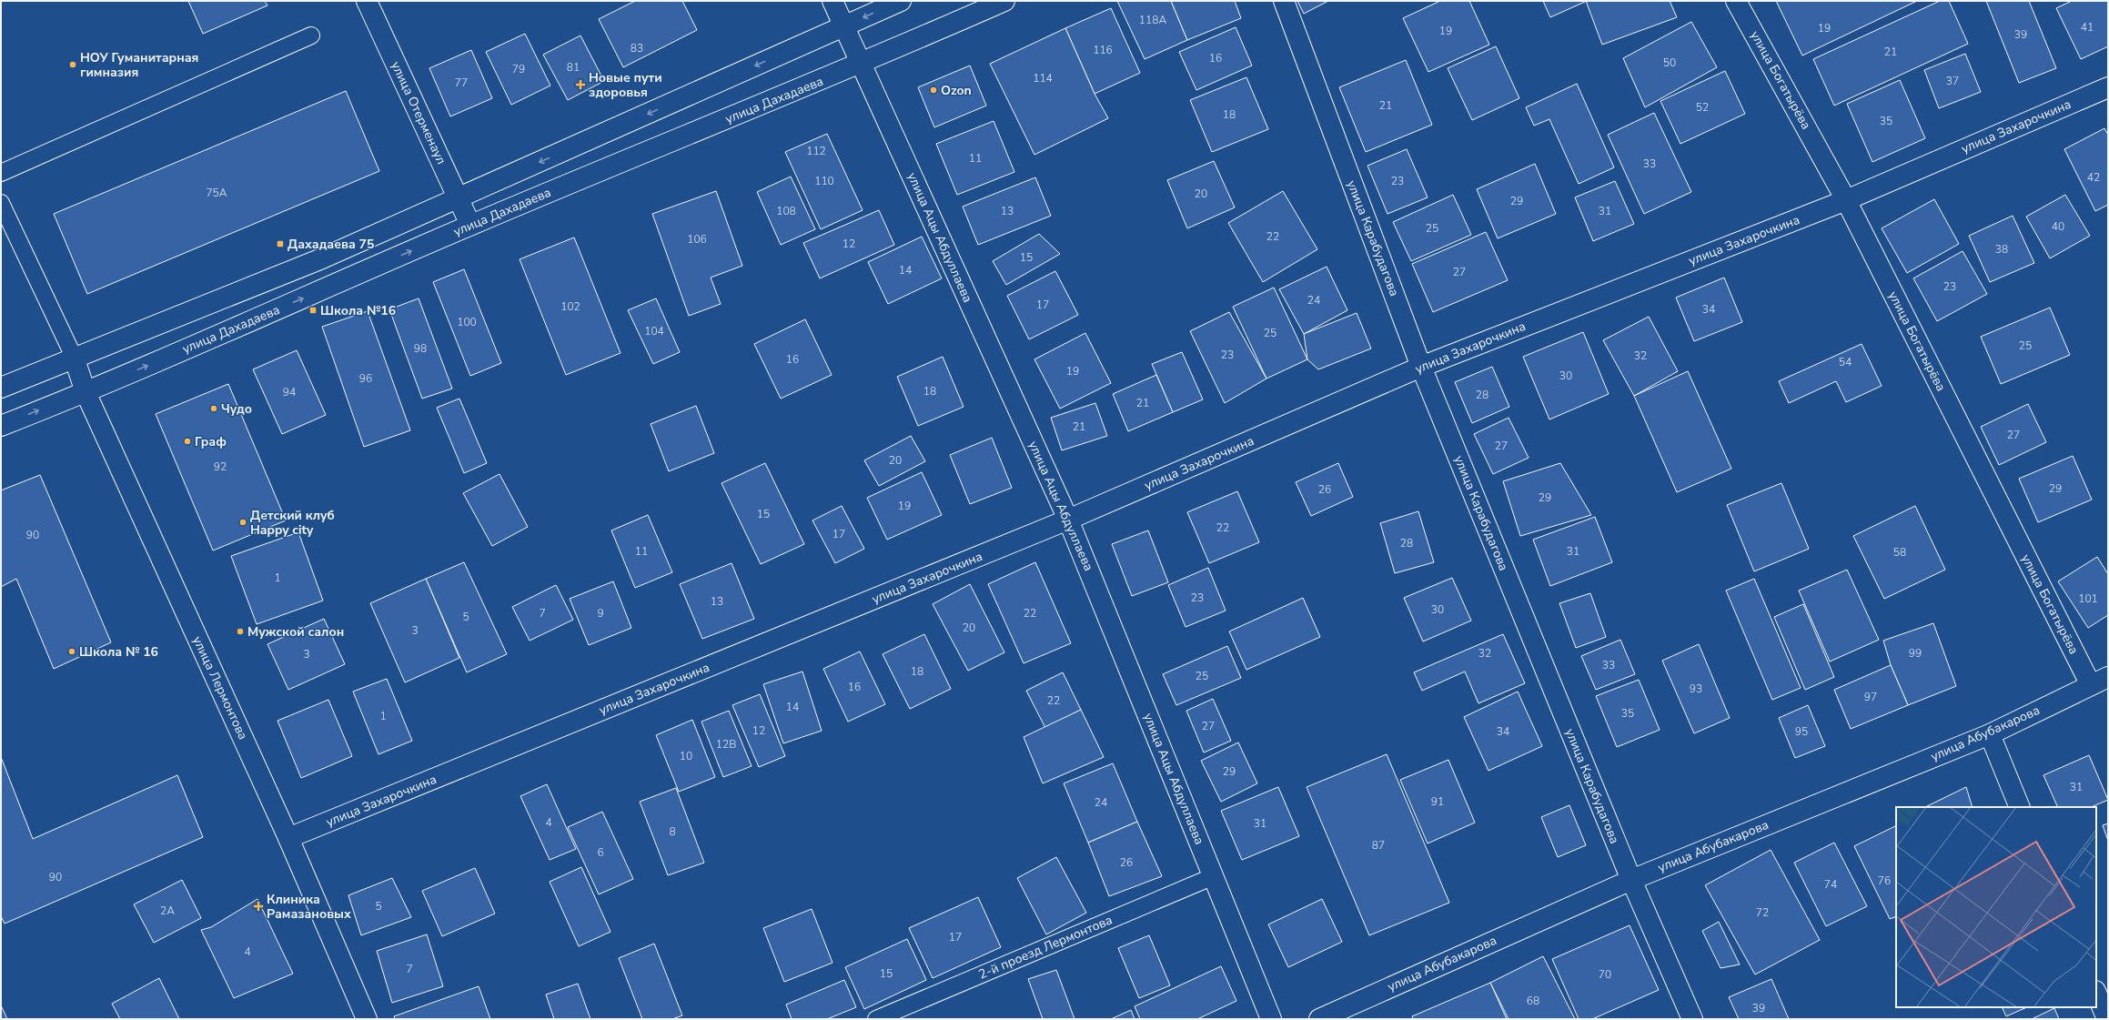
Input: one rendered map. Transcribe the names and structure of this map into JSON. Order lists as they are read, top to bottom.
{
  "streets": {
    "street": [
      "улица Богатырёва",
      "улица Дахадаева",
      "улица Отерменаул",
      "улица Захарочкина",
      "улица Ацы Абдуллаева",
      "улица Карабудагова",
      "улица Лермонтова",
      "улица Абубакарова"
    ],
    "lane": ["2-й проезд Лермонтова"]
  },
  "crossings": [
    ["улица Богатырёва", "улица Захарочкина"],
    ["улица Богатырёва", "улица Абубакарова"],
    ["улица Дахадаева", "улица Отерменаул"],
    ["улица Дахадаева", "улица Ацы Абдуллаева"],
    ["улица Дахадаева", "улица Лермонтова"],
    ["улица Захарочкина", "улица Ацы Абдуллаева"],
    ["улица Захарочкина", "улица Карабудагова"],
    ["улица Захарочкина", "улица Лермонтова"],
    ["улица Ацы Абдуллаева", "2-й проезд Лермонтова"],
    ["улица Карабудагова", "улица Абубакарова"]
  ],
  "places": {
    "other": [
      "НОУ Гуманитарная гимназия",
      "Ozon",
      "Чудо",
      "Граф",
      "Детский клуб Happy city",
      "Мужской салон",
      "Школа № 16"
    ],
    "health": ["Новые пути здоровья", "Клиника Рамазановых"],
    "transit": ["Дахадаева 75", "Школа №16"]
  },
  "house_numbers": [
    "118А",
    "41",
    "19",
    "19",
    "39",
    "83",
    "116",
    "21",
    "16",
    "50",
    "81",
    "79",
    "114",
    "37",
    "77",
    "21",
    "52",
    "18",
    "35",
    "112",
    "11",
    "33",
    "42",
    "110",
    "23",
    "75А",
    "20",
    "29",
    "108",
    "13",
    "31",
    "40",
    "25",
    "22",
    "106",
    "12",
    "38",
    "15",
    "14",
    "27",
    "23",
    "24",
    "17",
    "102",
    "34",
    "100",
    "104",
    "25",
    "25",
    "98",
    "23",
    "32",
    "16",
    "54",
    "19",
    "30",
    "96",
    "18",
    "94",
    "28",
    "21",
    "21",
    "27",
    "27",
    "20",
    "92",
    "29",
    "26",
    "29",
    "19",
    "15",
    "22",
    "17",
    "90",
    "28",
    "11",
    "31",
    "58",
    "1",
    "23",
    "101",
    "13",
    "30",
    "7",
    "9",
    "22",
    "5",
    "20",
    "3",
    "32",
    "99",
    "3",
    "33",
    "18",
    "25",
    "16",
    "93",
    "97",
    "22",
    "14",
    "35",
    "1",
    "27",
    "12",
    "34",
    "95",
    "12В",
    "10",
    "29",
    "31",
    "91",
    "24",
    "4",
    "31",
    "8",
    "87",
    "6",
    "26",
    "90",
    "76",
    "74",
    "5",
    "2А",
    "72",
    "17",
    "4",
    "7",
    "15",
    "70",
    "68",
    "39"
  ]
}
